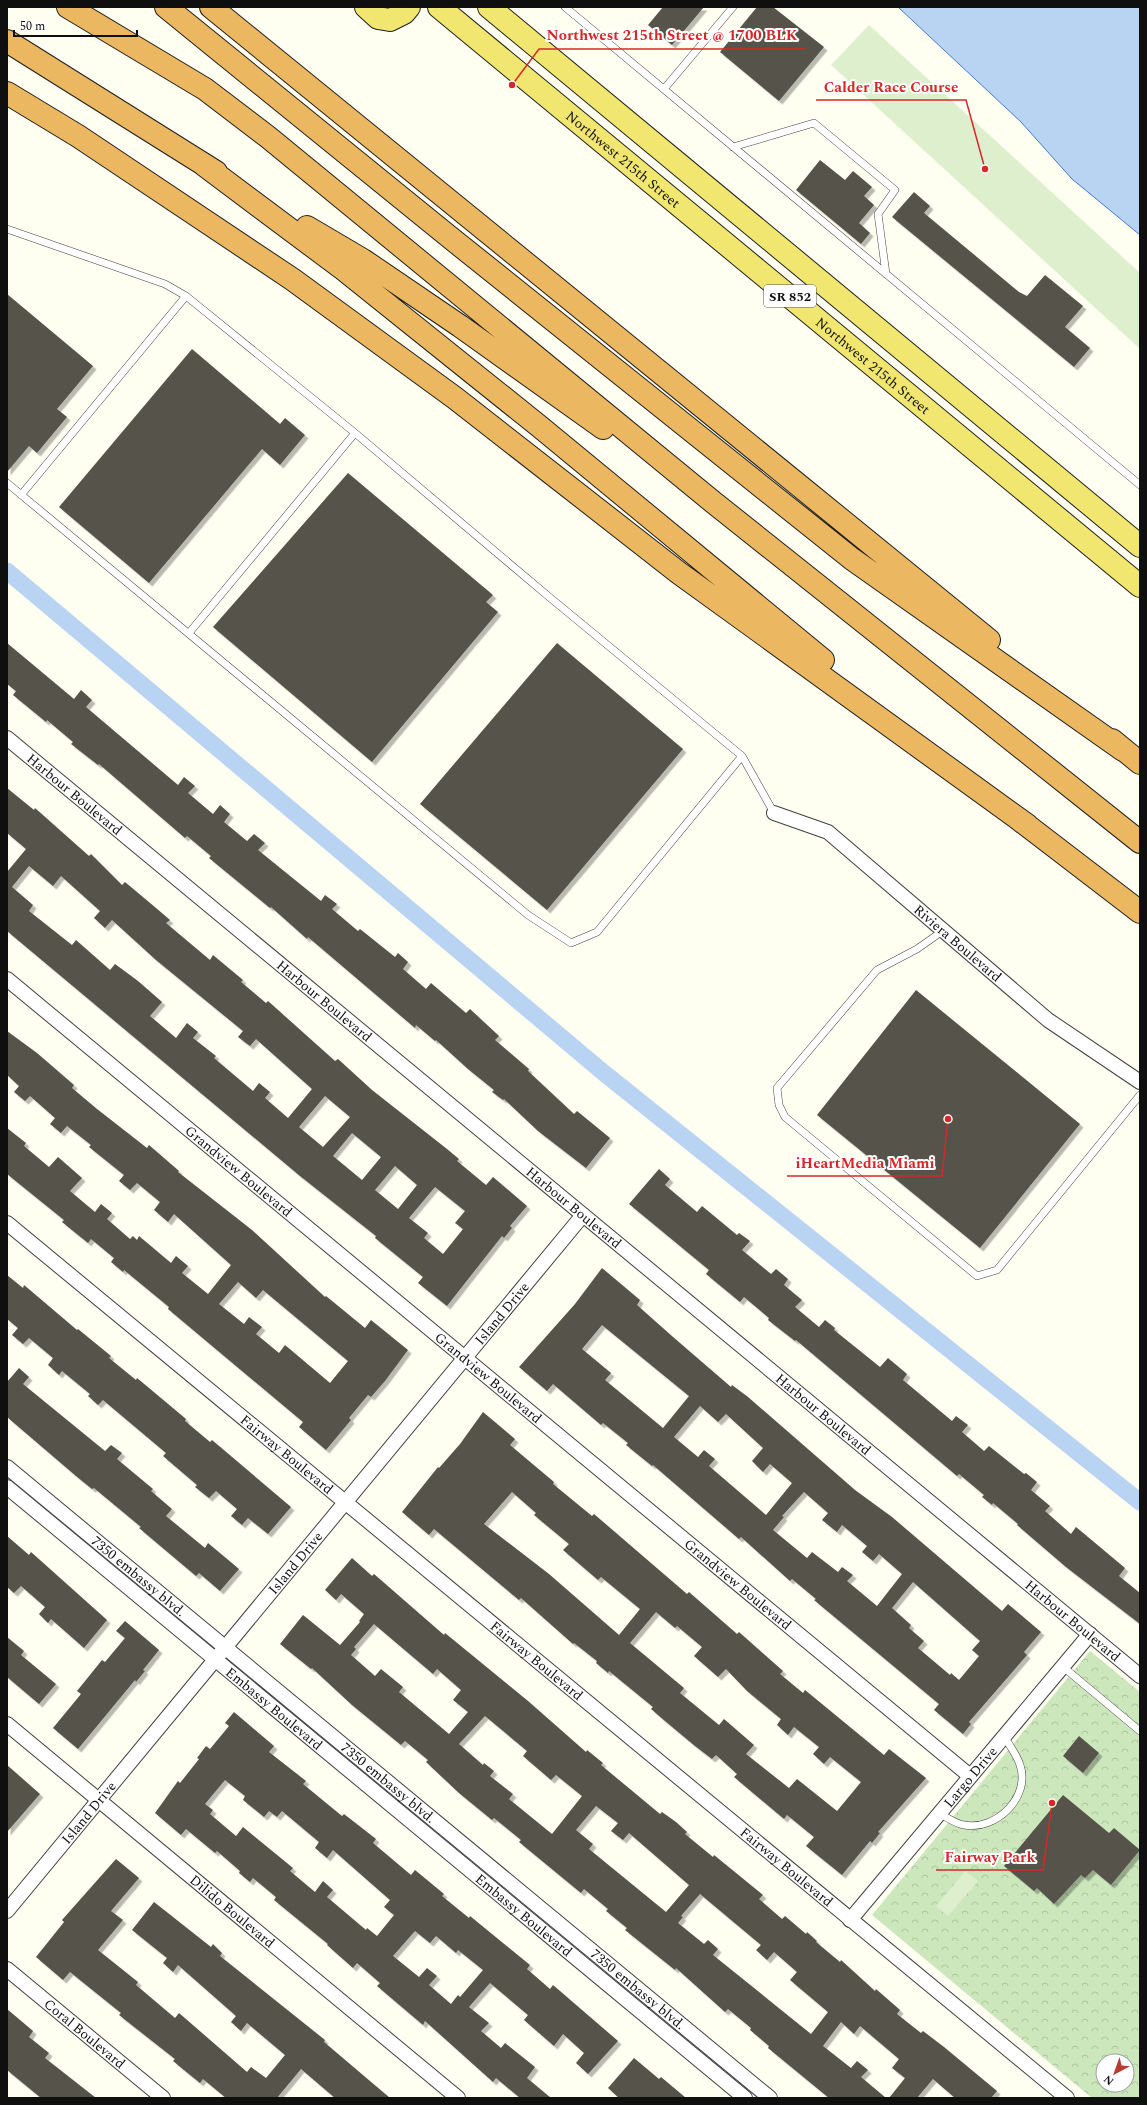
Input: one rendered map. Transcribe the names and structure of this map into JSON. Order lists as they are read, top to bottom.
{
  "streets": {
    "main road": ["Northwest 215th Street", "SR 852"],
    "street": [
      "Harbour Boulevard",
      "Riviera Boulevard",
      "Grandview Boulevard",
      "Island Drive",
      "Fairway Boulevard",
      "7350 embassy blvd.",
      "Embassy Boulevard",
      "Largo Drive",
      "Dilido Boulevard",
      "Coral Boulevard"
    ]
  },
  "crossings": [
    ["Harbour Boulevard", "Island Drive"],
    ["Harbour Boulevard", "Largo Drive"],
    ["Grandview Boulevard", "Island Drive"],
    ["Grandview Boulevard", "Largo Drive"],
    ["Island Drive", "Fairway Boulevard"],
    ["Island Drive", "7350 embassy blvd."],
    ["Island Drive", "Embassy Boulevard"],
    ["Island Drive", "Dilido Boulevard"],
    ["Fairway Boulevard", "Largo Drive"]
  ],
  "places": [
    "Northwest 215th Street @ 1700 BLK",
    "Calder Race Course",
    "iHeartMedia Miami",
    "Fairway Park"
  ],
  "scale_bar": "50 m",
  "north": "bottom left"
}
